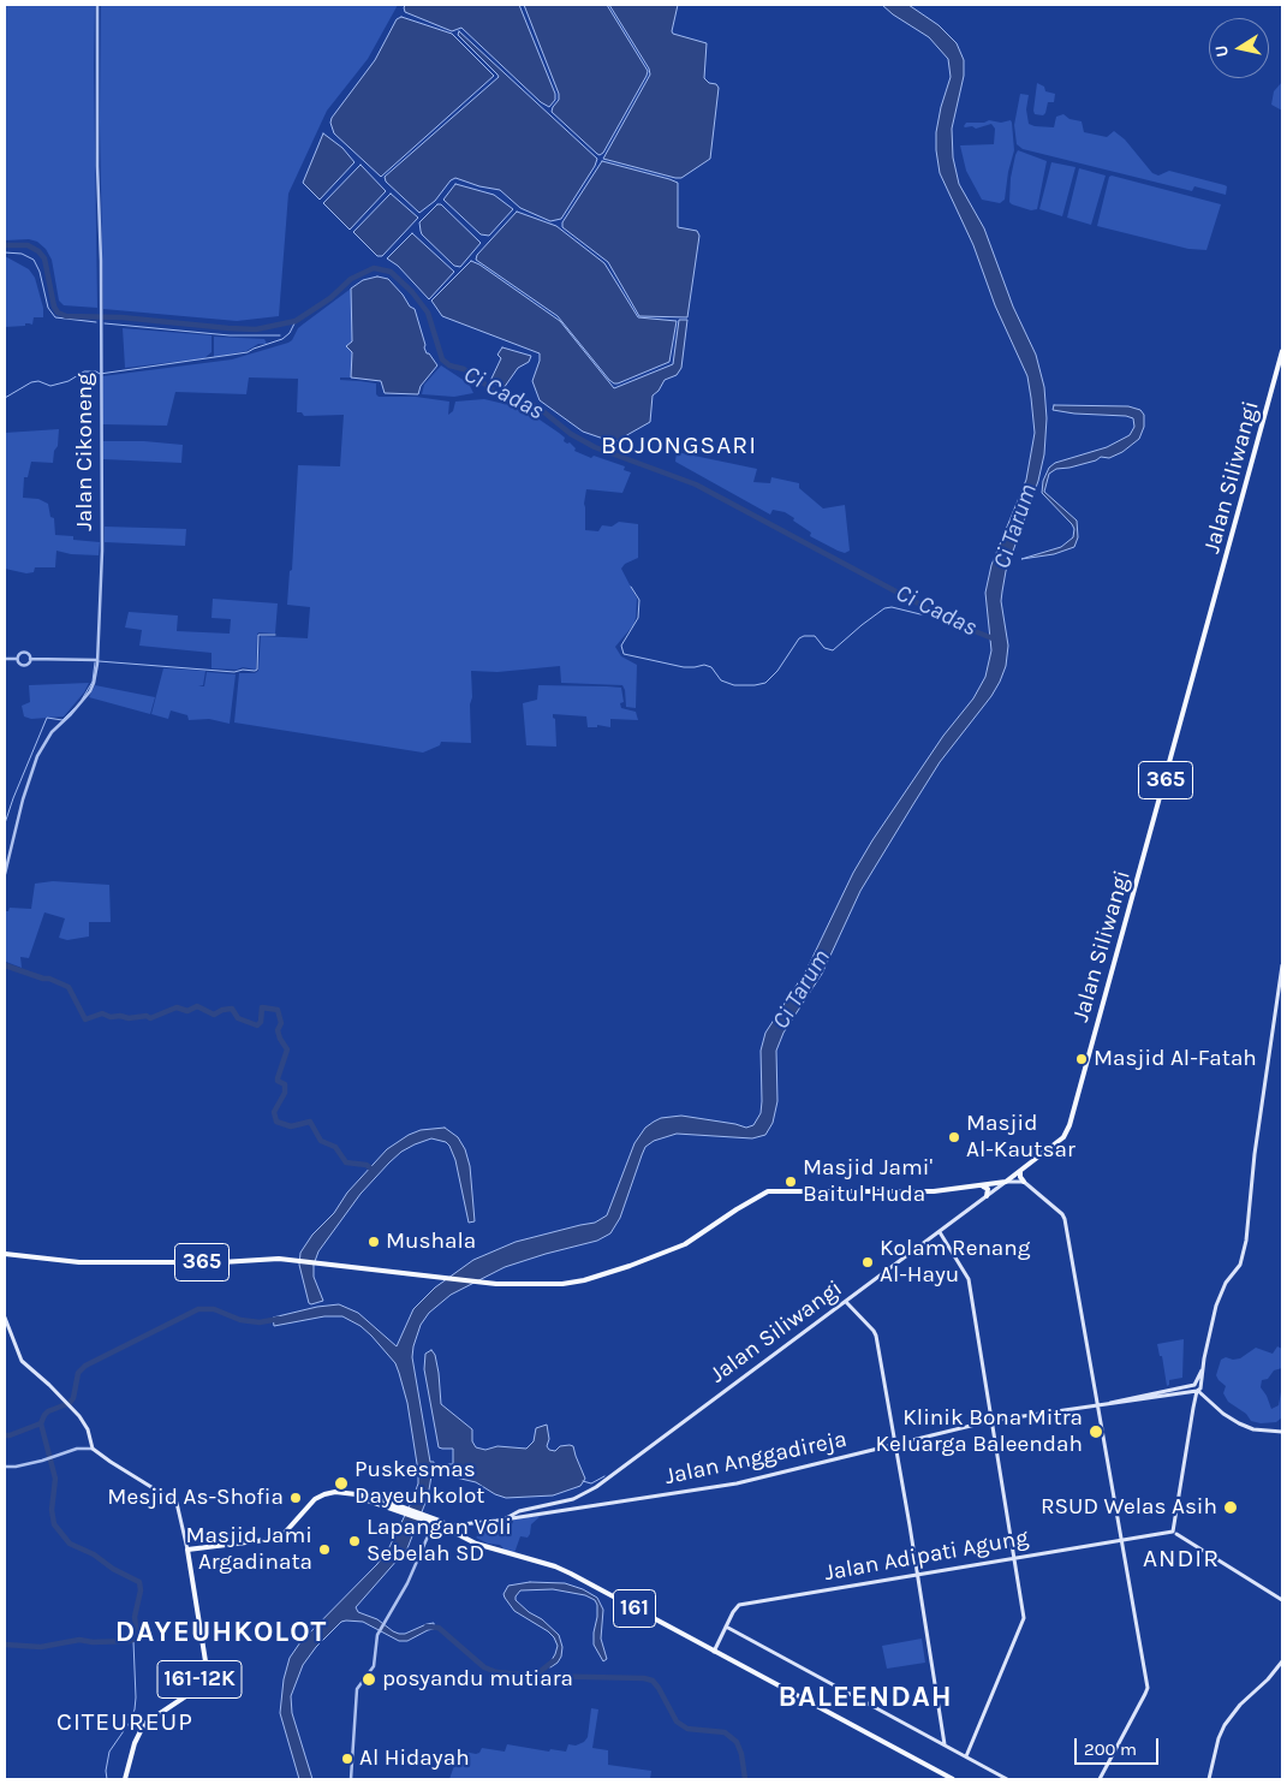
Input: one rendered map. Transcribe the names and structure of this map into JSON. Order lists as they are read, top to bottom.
{
  "streets": {
    "main road": [
      "Jalan Siliwangi",
      "365",
      "Jalan Anggadireja",
      "Jalan Adipati Agung",
      "161",
      "161-12K"
    ],
    "street": ["Jalan Cikoneng"]
  },
  "crossings": [
    ["Jalan Siliwangi", "365"],
    ["Jalan Siliwangi", "Jalan Anggadireja"],
    ["Jalan Anggadireja", "161"],
    ["Jalan Adipati Agung", "161"],
    ["161", "161-12K"]
  ],
  "districts": [
    "BOJONGSARI",
    "ANDIR",
    "DAYEUHKOLOT",
    "BALEENDAH",
    "CITEUREUP"
  ],
  "water": ["Ci Cadas", "Ci Tarum"],
  "places": [
    "Masjid Al-Fatah",
    "Masjid Al-Kautsar",
    "Masjid Jami' Baitul Huda",
    "Mushala",
    "Kolam Renang Al-Hayu",
    "Klinik Bona Mitra Keluarga Baleendah",
    "Puskesmas Dayeuhkolot",
    "Mesjid As-Shofia",
    "RSUD Welas Asih",
    "Lapangan Voli Sebelah SD",
    "Masjid Jami Argadinata",
    "posyandu mutiara",
    "Al Hidayah"
  ],
  "scale_bar": "200 m",
  "north": "left"
}
